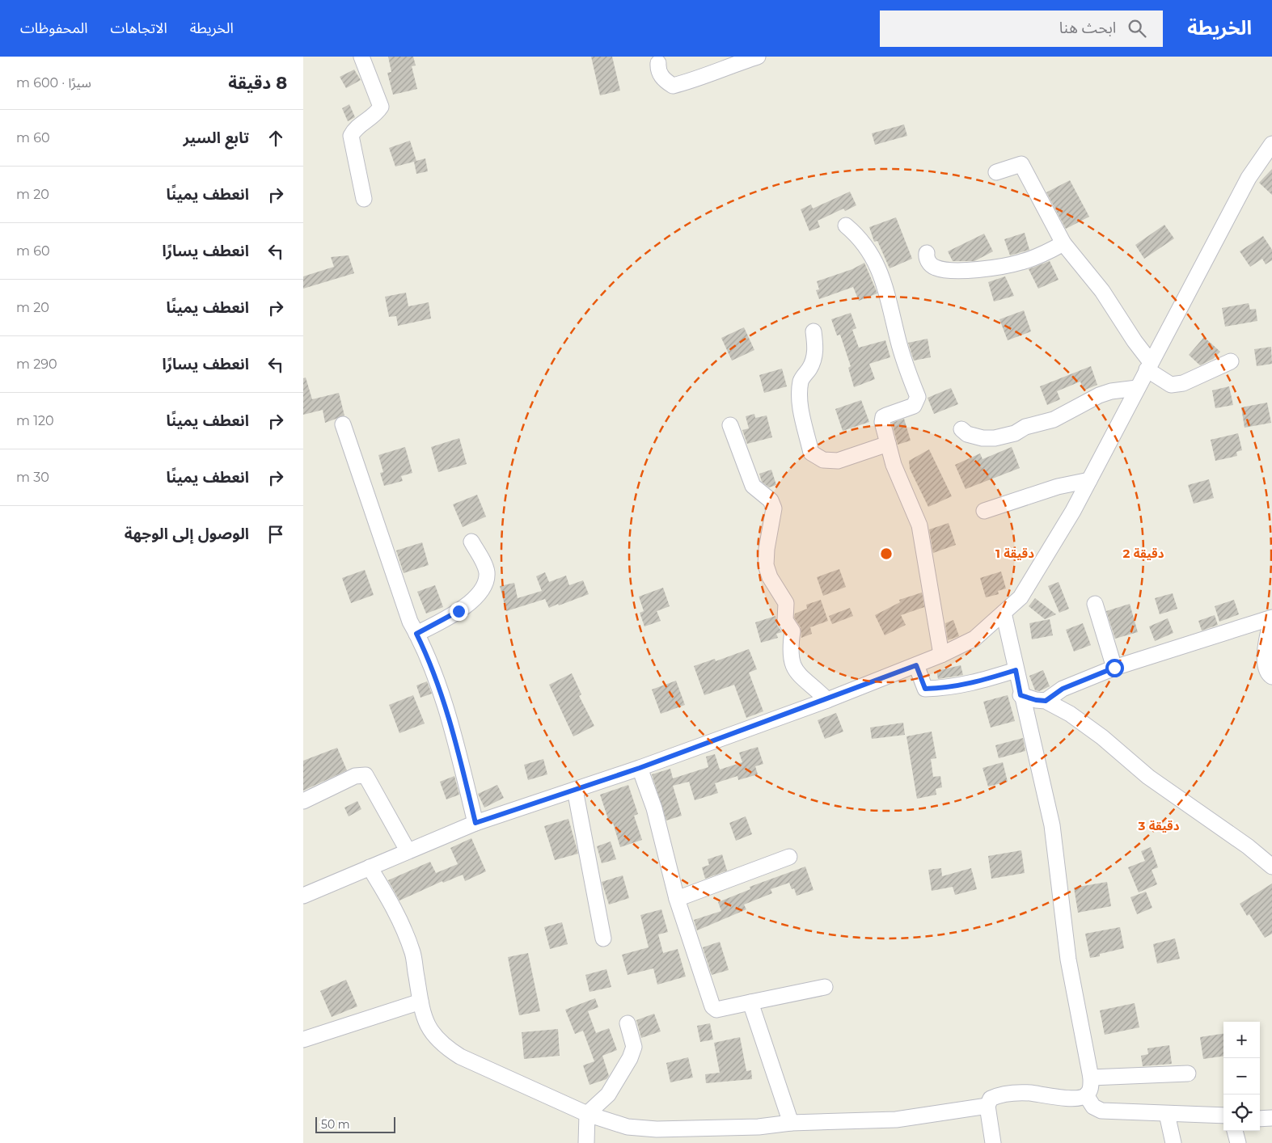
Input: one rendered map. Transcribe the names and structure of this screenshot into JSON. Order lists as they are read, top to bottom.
{
  "scale_bar": "50 m",
  "page": {
    "header": "الخريطة",
    "search": "ابحث هنا",
    "nav": ["الخريطة", "الاتجاهات", "المحفوظات"],
    "heading": ["8 دقيقة", "سيرًا · 600 m"],
    "list": [
      ["تابع السير", "60 m"],
      ["انعطف يمينًا", "20 m"],
      ["انعطف يسارًا", "60 m"],
      ["انعطف يمينًا", "20 m"],
      ["انعطف يسارًا", "290 m"],
      ["انعطف يمينًا", "120 m"],
      ["انعطف يمينًا", "30 m"],
      "الوصول إلى الوجهة"
    ],
    "map_buttons": ["+", "−"],
    "scale": "50 m"
  },
  "rings": ["1 دقيقة", "2 دقيقة", "3 دقيقة"]
}
